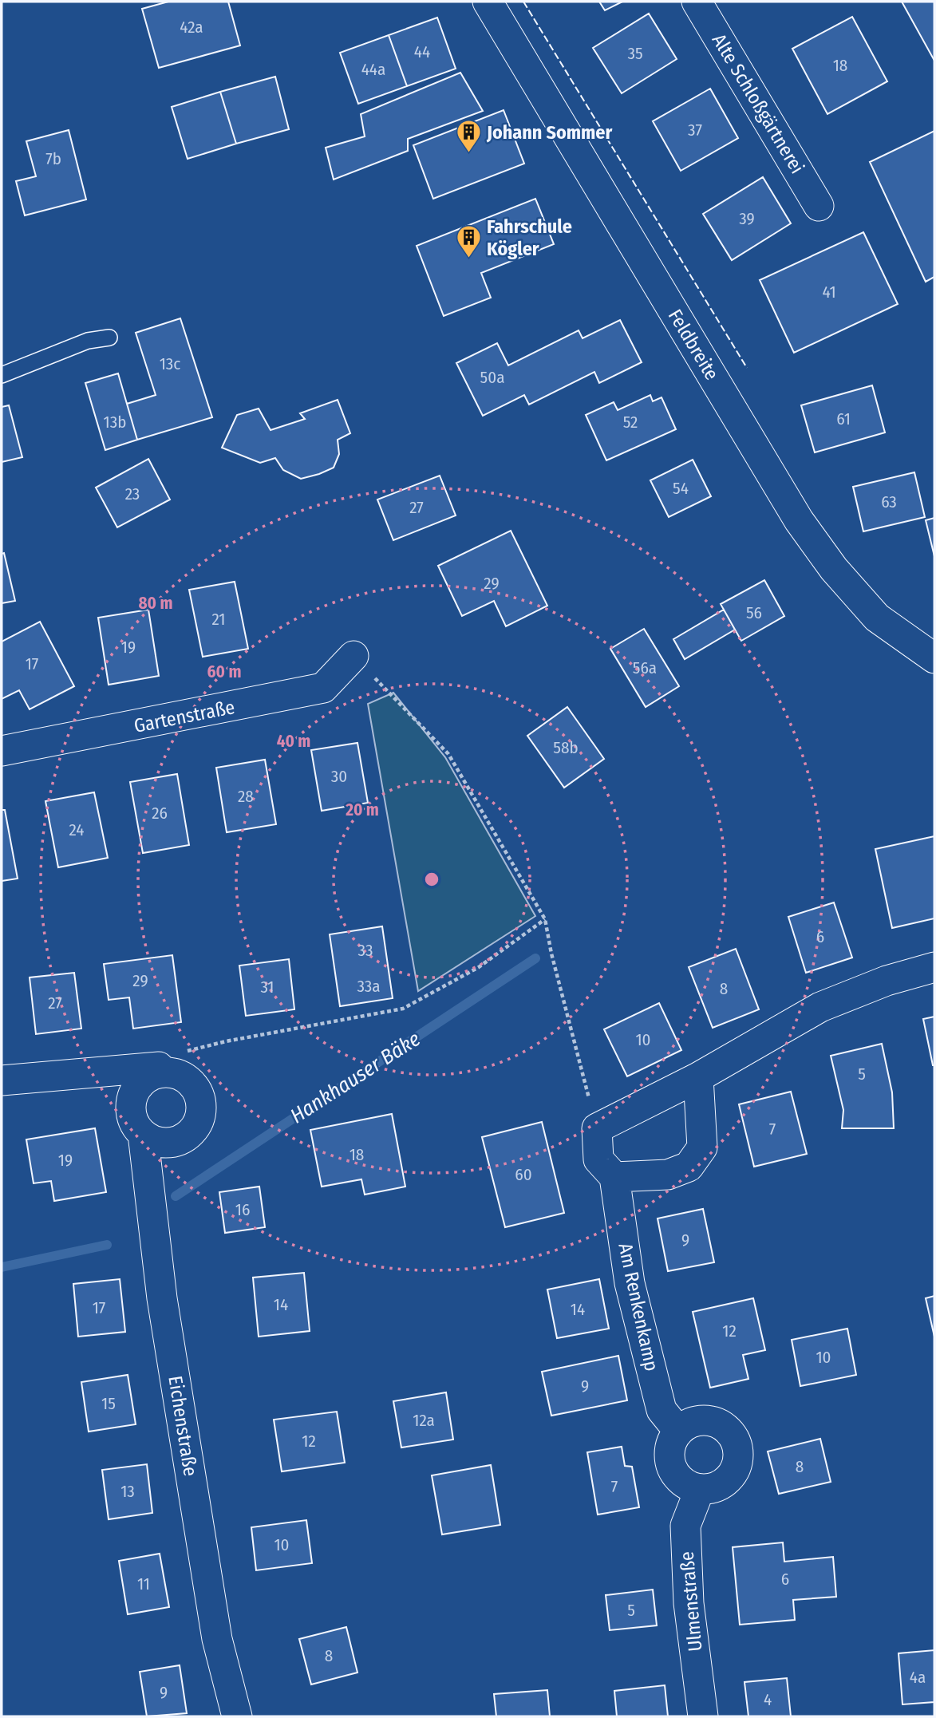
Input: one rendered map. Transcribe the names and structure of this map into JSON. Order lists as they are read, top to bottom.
{
  "streets": {
    "street": [
      "Alte Schloßgärtnerei",
      "Feldbreite",
      "Gartenstraße",
      "Am Renkenkamp",
      "Eichenstraße",
      "Ulmenstraße"
    ]
  },
  "crossings": [
    ["Am Renkenkamp", "Ulmenstraße"]
  ],
  "water": ["Hankhauser Bäke"],
  "places": {
    "building": ["Johann Sommer", "Fahrschule Kögler"]
  },
  "house_numbers": [
    "42a",
    "44",
    "35",
    "18",
    "44a",
    "37",
    "7b",
    "39",
    "41",
    "13c",
    "50a",
    "61",
    "13b",
    "52",
    "54",
    "23",
    "63",
    "27",
    "29",
    "56",
    "21",
    "19",
    "17",
    "56a",
    "58b",
    "30",
    "28",
    "26",
    "24",
    "6",
    "33",
    "29",
    "33a",
    "31",
    "8",
    "27",
    "10",
    "5",
    "7",
    "18",
    "19",
    "60",
    "16",
    "9",
    "14",
    "17",
    "14",
    "12",
    "10",
    "9",
    "15",
    "12a",
    "12",
    "8",
    "7",
    "13",
    "10",
    "6",
    "11",
    "5",
    "8",
    "4a",
    "9",
    "4"
  ],
  "rings": [
    "80 m",
    "60 m",
    "40 m",
    "20 m"
  ]
}
